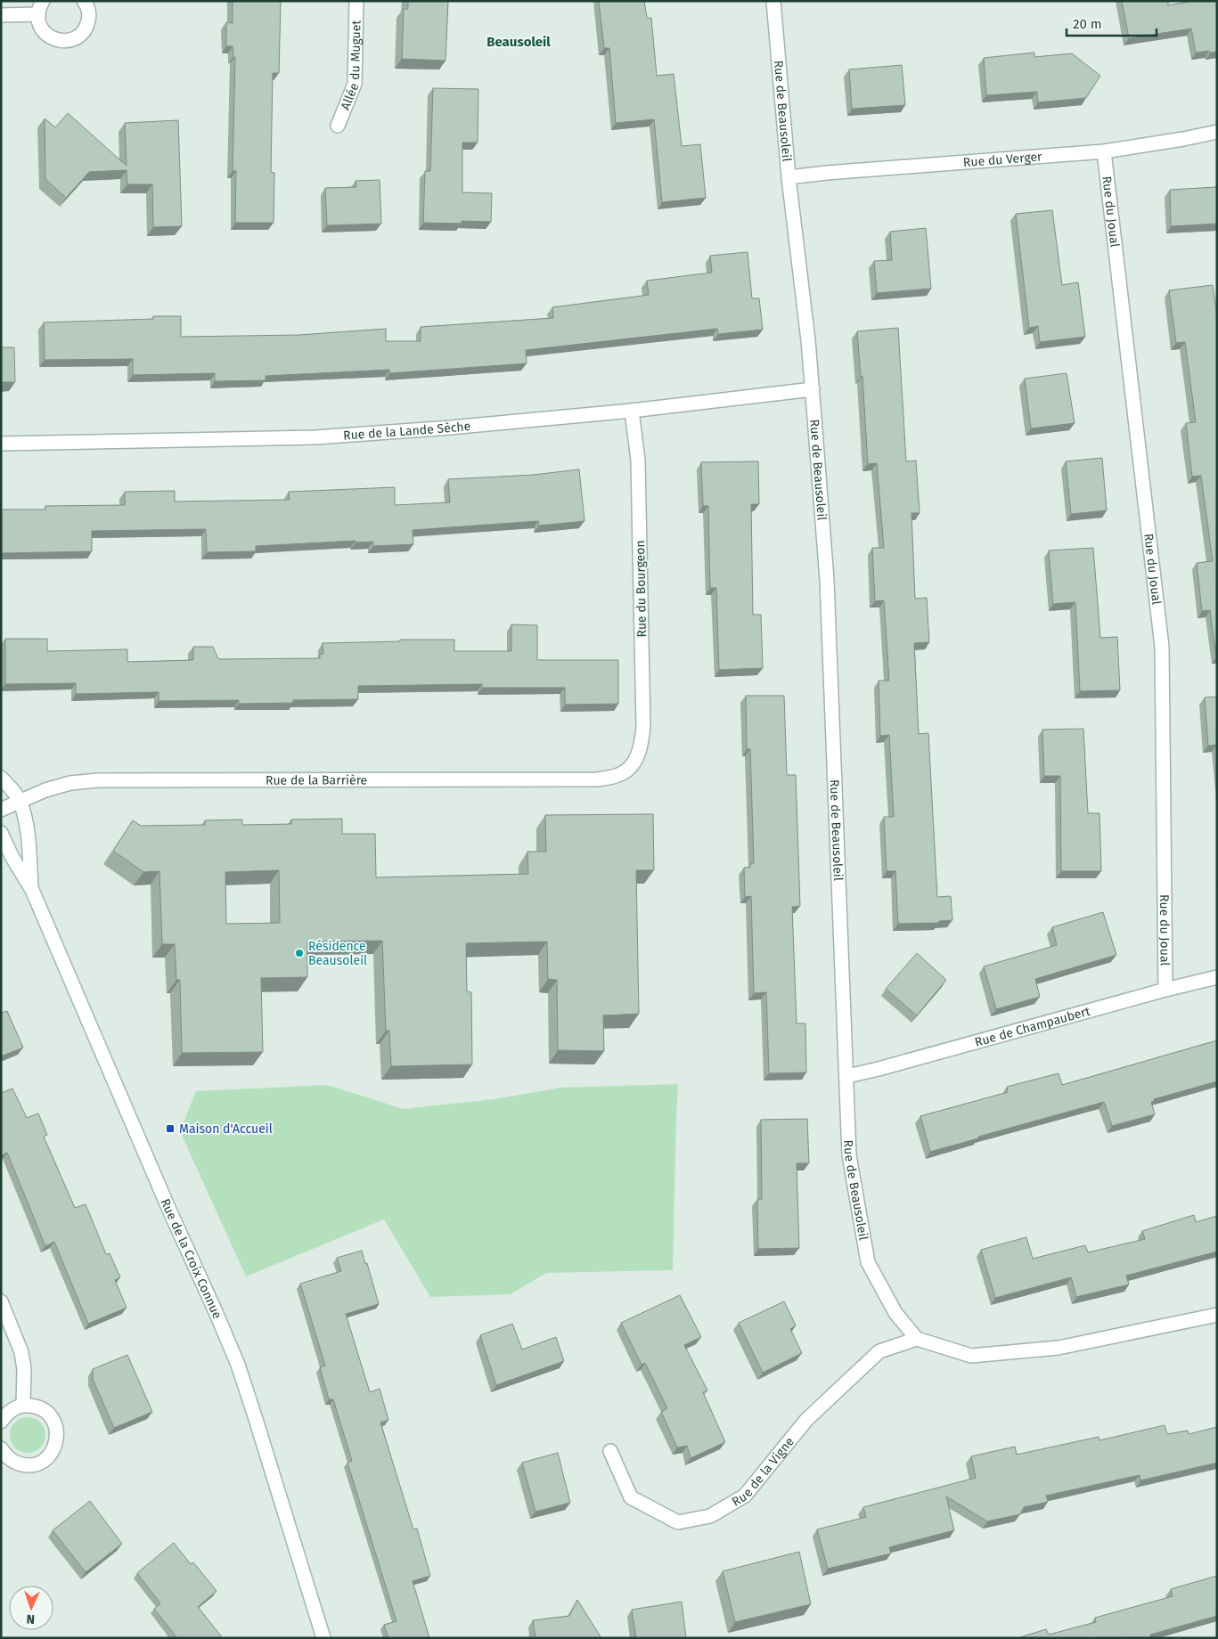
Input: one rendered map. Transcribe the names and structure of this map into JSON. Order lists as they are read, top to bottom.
{
  "streets": {
    "street": [
      "Allée du Muguet",
      "Rue de Beausoleil",
      "Rue du Verger",
      "Rue du Joual",
      "Rue de la Lande Sèche",
      "Rue du Bourgeon",
      "Rue de la Barrière",
      "Rue de Champaubert",
      "Rue de la Croix Connue",
      "Rue de la Vigne"
    ]
  },
  "crossings": [
    ["Rue de Beausoleil", "Rue du Verger"],
    ["Rue de Beausoleil", "Rue de la Lande Sèche"],
    ["Rue de Beausoleil", "Rue de Champaubert"],
    ["Rue de Beausoleil", "Rue de la Vigne"],
    ["Rue du Verger", "Rue du Joual"],
    ["Rue du Joual", "Rue de Champaubert"],
    ["Rue de la Lande Sèche", "Rue du Bourgeon"],
    ["Rue du Bourgeon", "Rue de la Barrière"],
    ["Rue de la Barrière", "Rue de la Croix Connue"]
  ],
  "districts": ["Beausoleil"],
  "places": {
    "other": ["Résidence Beausoleil"],
    "transit": ["Maison d'Accueil"]
  },
  "scale_bar": "20 m",
  "north": "bottom"
}
